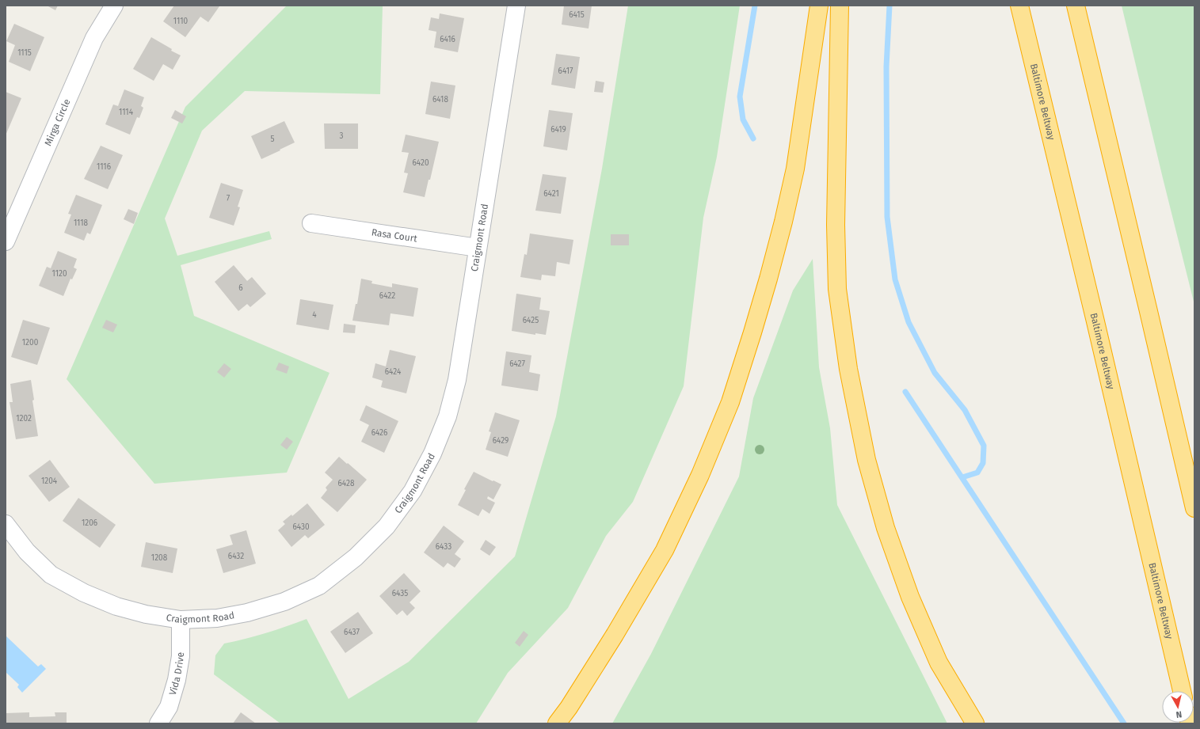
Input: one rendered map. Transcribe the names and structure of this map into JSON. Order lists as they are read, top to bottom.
{
  "streets": {
    "highway": ["Baltimore Beltway"],
    "street": [
      "Mirga Circle",
      "Rasa Court",
      "Craigmont Road",
      "Vida Drive"
    ]
  },
  "crossings": [
    ["Rasa Court", "Craigmont Road"],
    ["Craigmont Road", "Vida Drive"]
  ],
  "house_numbers": [
    "6415",
    "1110",
    "6416",
    "1115",
    "6417",
    "6418",
    "1114",
    "6419",
    "3",
    "5",
    "6420",
    "1116",
    "6421",
    "7",
    "1118",
    "1120",
    "6",
    "6422",
    "4",
    "6425",
    "1200",
    "6427",
    "6424",
    "1202",
    "6426",
    "6429",
    "1204",
    "6428",
    "1206",
    "6430",
    "6433",
    "6432",
    "1208",
    "6435",
    "6437"
  ],
  "north": "bottom"
}
